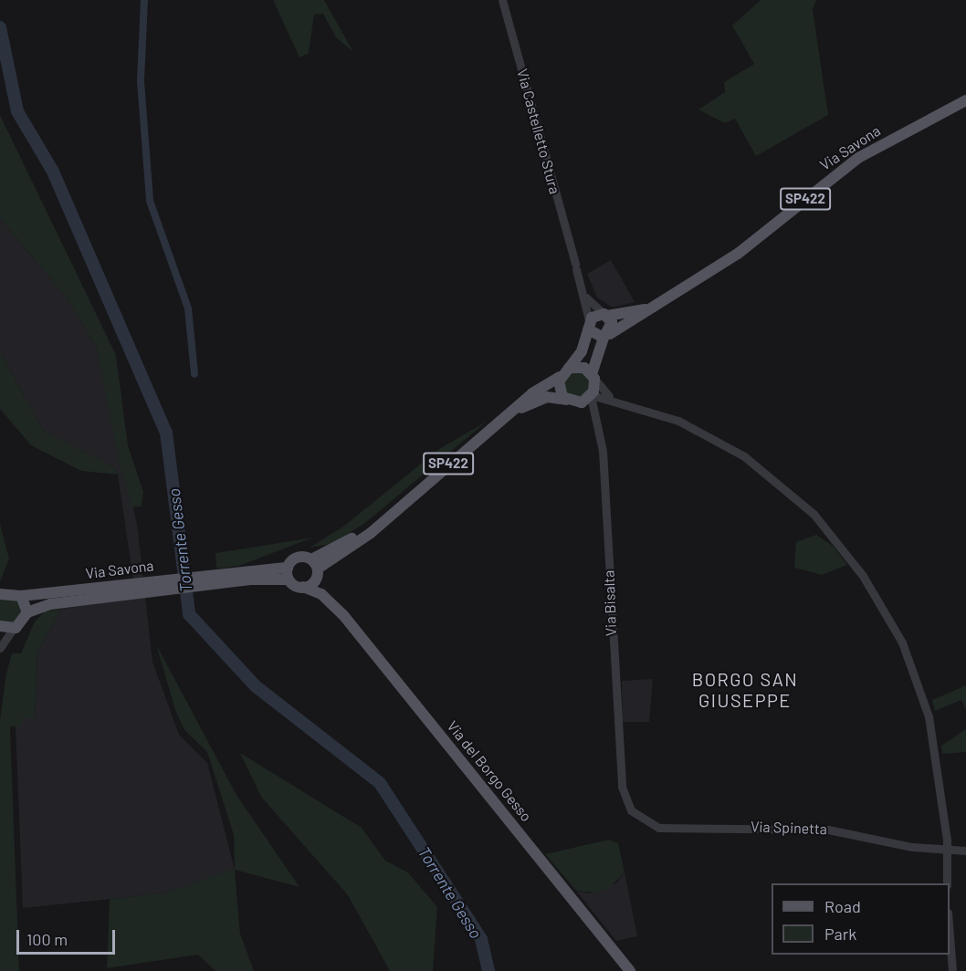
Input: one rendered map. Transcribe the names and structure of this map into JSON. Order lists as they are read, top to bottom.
{
  "streets": {
    "main road": ["Via Savona", "SP422", "Via del Borgo Gesso"],
    "street": ["Via Castelletto Stura", "Via Bisalta", "Via Spinetta"]
  },
  "crossings": [
    ["Via Castelletto Stura", "Via Savona"],
    ["Via Castelletto Stura", "SP422"],
    ["Via Savona", "SP422"],
    ["Via Savona", "Via del Borgo Gesso"],
    ["SP422", "Via Bisalta"],
    ["SP422", "Via del Borgo Gesso"],
    ["Via Bisalta", "Via Spinetta"]
  ],
  "districts": ["BORGO SAN GIUSEPPE"],
  "water": ["Torrente Gesso"],
  "legend": ["Road", "Park"],
  "scale_bar": "100 m"
}
